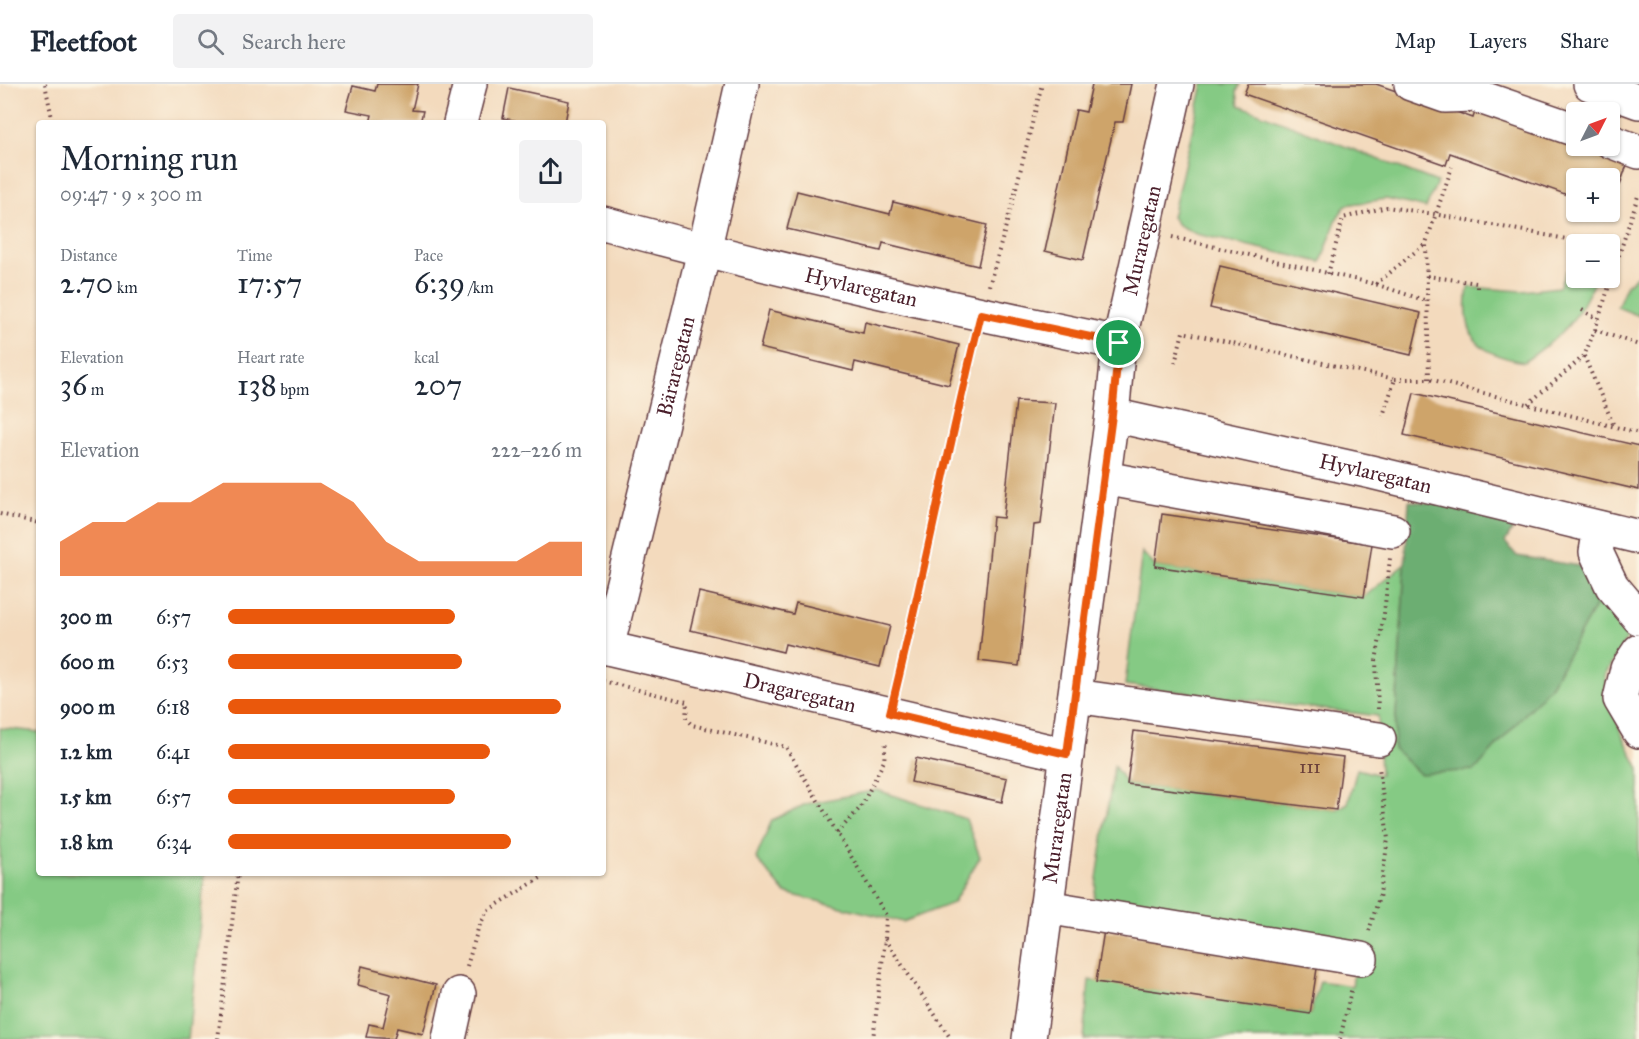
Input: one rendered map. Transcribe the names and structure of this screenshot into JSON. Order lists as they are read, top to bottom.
{
  "streets": {
    "street": [
      "Muraregatan",
      "Hyvlaregatan",
      "Bäraregatan",
      "Dragaregatan"
    ]
  },
  "crossings": [
    ["Muraregatan", "Hyvlaregatan"],
    ["Muraregatan", "Dragaregatan"],
    ["Hyvlaregatan", "Bäraregatan"]
  ],
  "house_numbers": ["111"],
  "north": "top right",
  "page": {
    "header": "Fleetfoot",
    "search": "Search here",
    "nav": ["Map", "Layers", "Share"],
    "map_buttons": ["+", "−"],
    "heading": ["Morning run", "09:47 · 9 × 300 m"],
    "stats": [
      ["Distance", "2.70 km"],
      ["Time", "17:57"],
      ["Pace", "6:39 /km"],
      ["Elevation", "36 m"],
      ["Heart rate", "138 bpm"],
      ["kcal", "207"]
    ],
    "chart": ["Elevation", "222–226 m"],
    "list": [
      {
        "name": "300 m",
        "note": "6:57"
      },
      {
        "name": "600 m",
        "note": "6:53"
      },
      {
        "name": "900 m",
        "note": "6:18"
      },
      {
        "name": "1.2 km",
        "note": "6:41"
      },
      {
        "name": "1.5 km",
        "note": "6:57"
      },
      {
        "name": "1.8 km",
        "note": "6:34"
      }
    ]
  }
}
